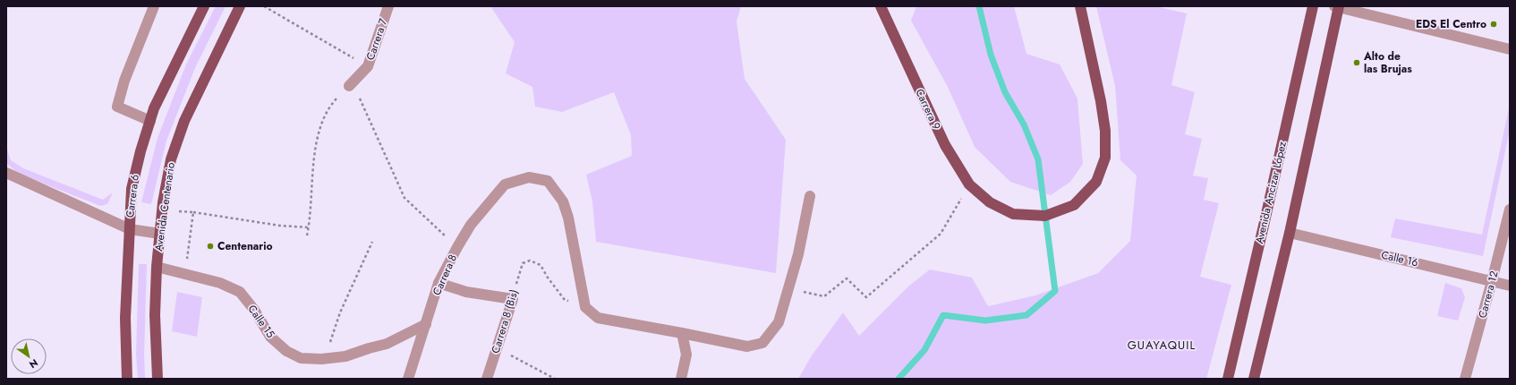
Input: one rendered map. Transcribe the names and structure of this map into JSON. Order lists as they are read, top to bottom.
{
  "streets": {
    "main road": [
      "Carrera 9",
      "Avenida Ancizar López",
      "Carrera 6",
      "Avenida Centenario"
    ],
    "street": [
      "Carrera 7",
      "Calle 16",
      "Carrera 8",
      "Carrera 12",
      "Calle 15",
      "Carrera 8 (Bis)"
    ]
  },
  "crossings": [
    ["Avenida Centenario", "Calle 15"],
    ["Calle 16", "Carrera 12"],
    ["Carrera 8", "Calle 15"],
    ["Carrera 8", "Carrera 8 (Bis)"]
  ],
  "districts": ["GUAYAQUIL"],
  "places": ["EDS El Centro", "Alto de las Brujas", "Centenario"],
  "north": "bottom right"
}
